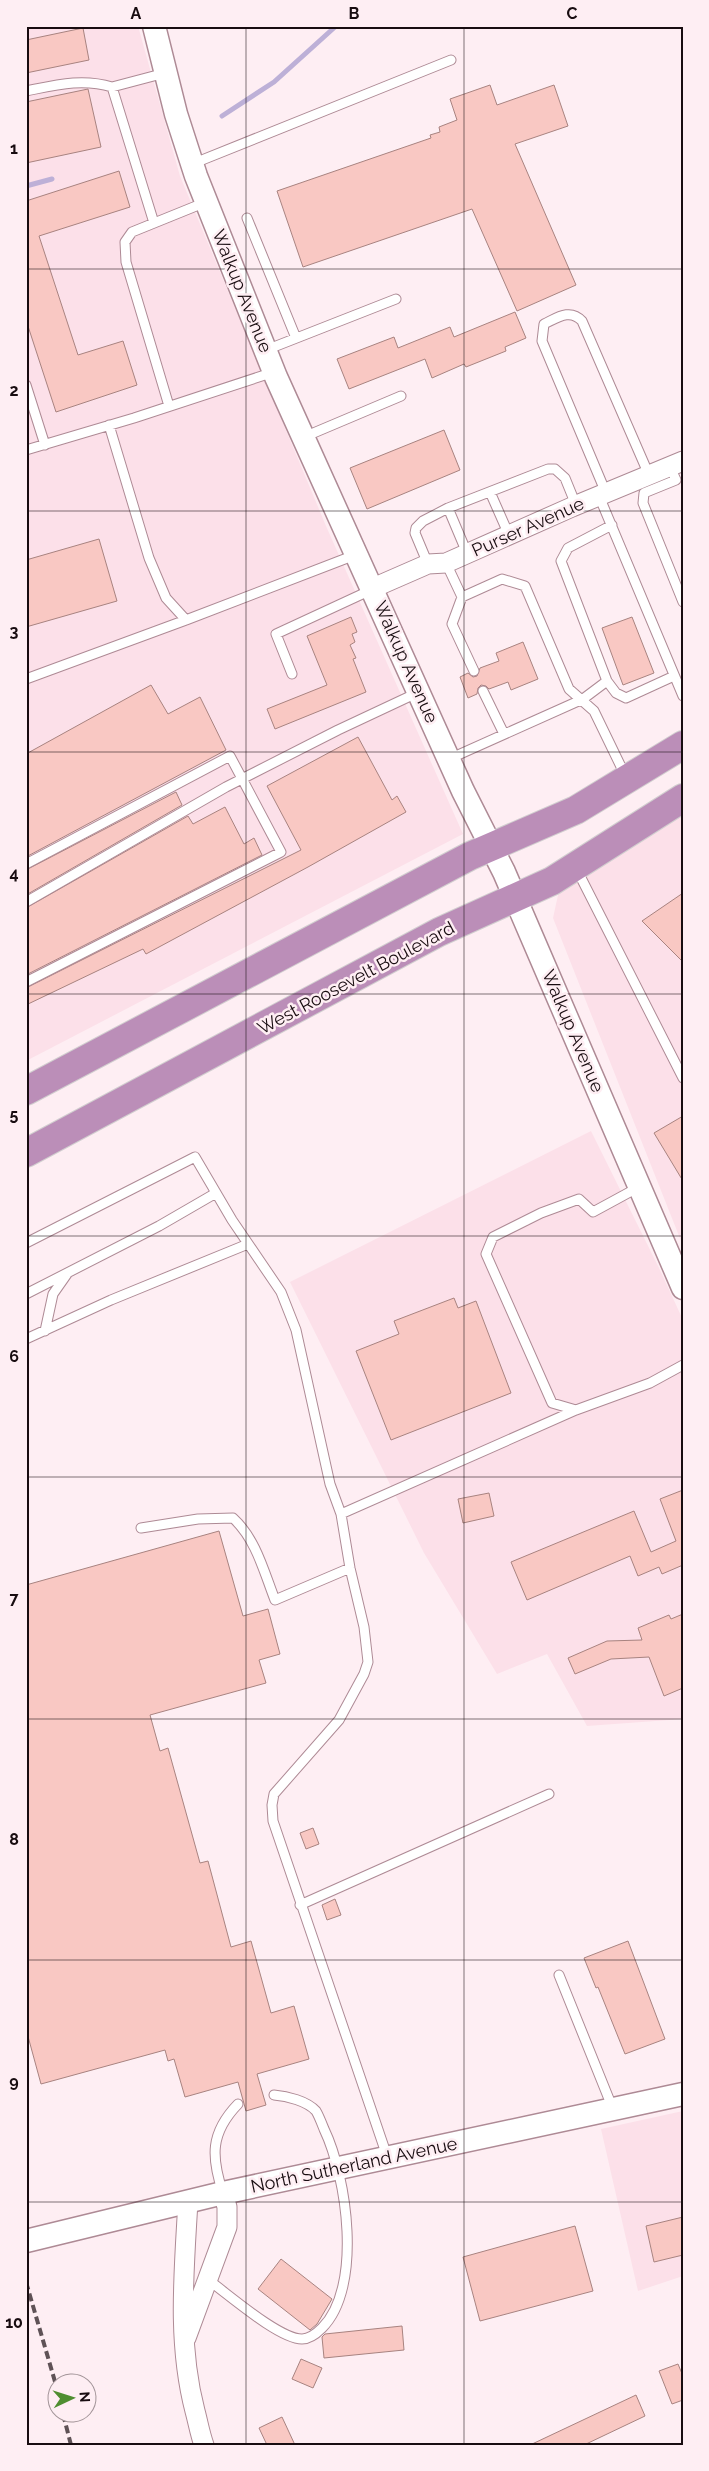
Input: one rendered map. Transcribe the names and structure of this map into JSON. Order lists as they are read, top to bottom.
{
  "streets": {
    "highway": ["West Roosevelt Boulevard"],
    "street": ["Walkup Avenue", "Purser Avenue", "North Sutherland Avenue"]
  },
  "crossings": [
    ["Walkup Avenue", "Purser Avenue"],
    ["Walkup Avenue", "West Roosevelt Boulevard"]
  ],
  "north": "right",
  "grid": {
    "columns": ["A", "B", "C"],
    "rows": [
      "1",
      "2",
      "3",
      "4",
      "5",
      "6",
      "7",
      "8",
      "9",
      "10"
    ]
  }
}
